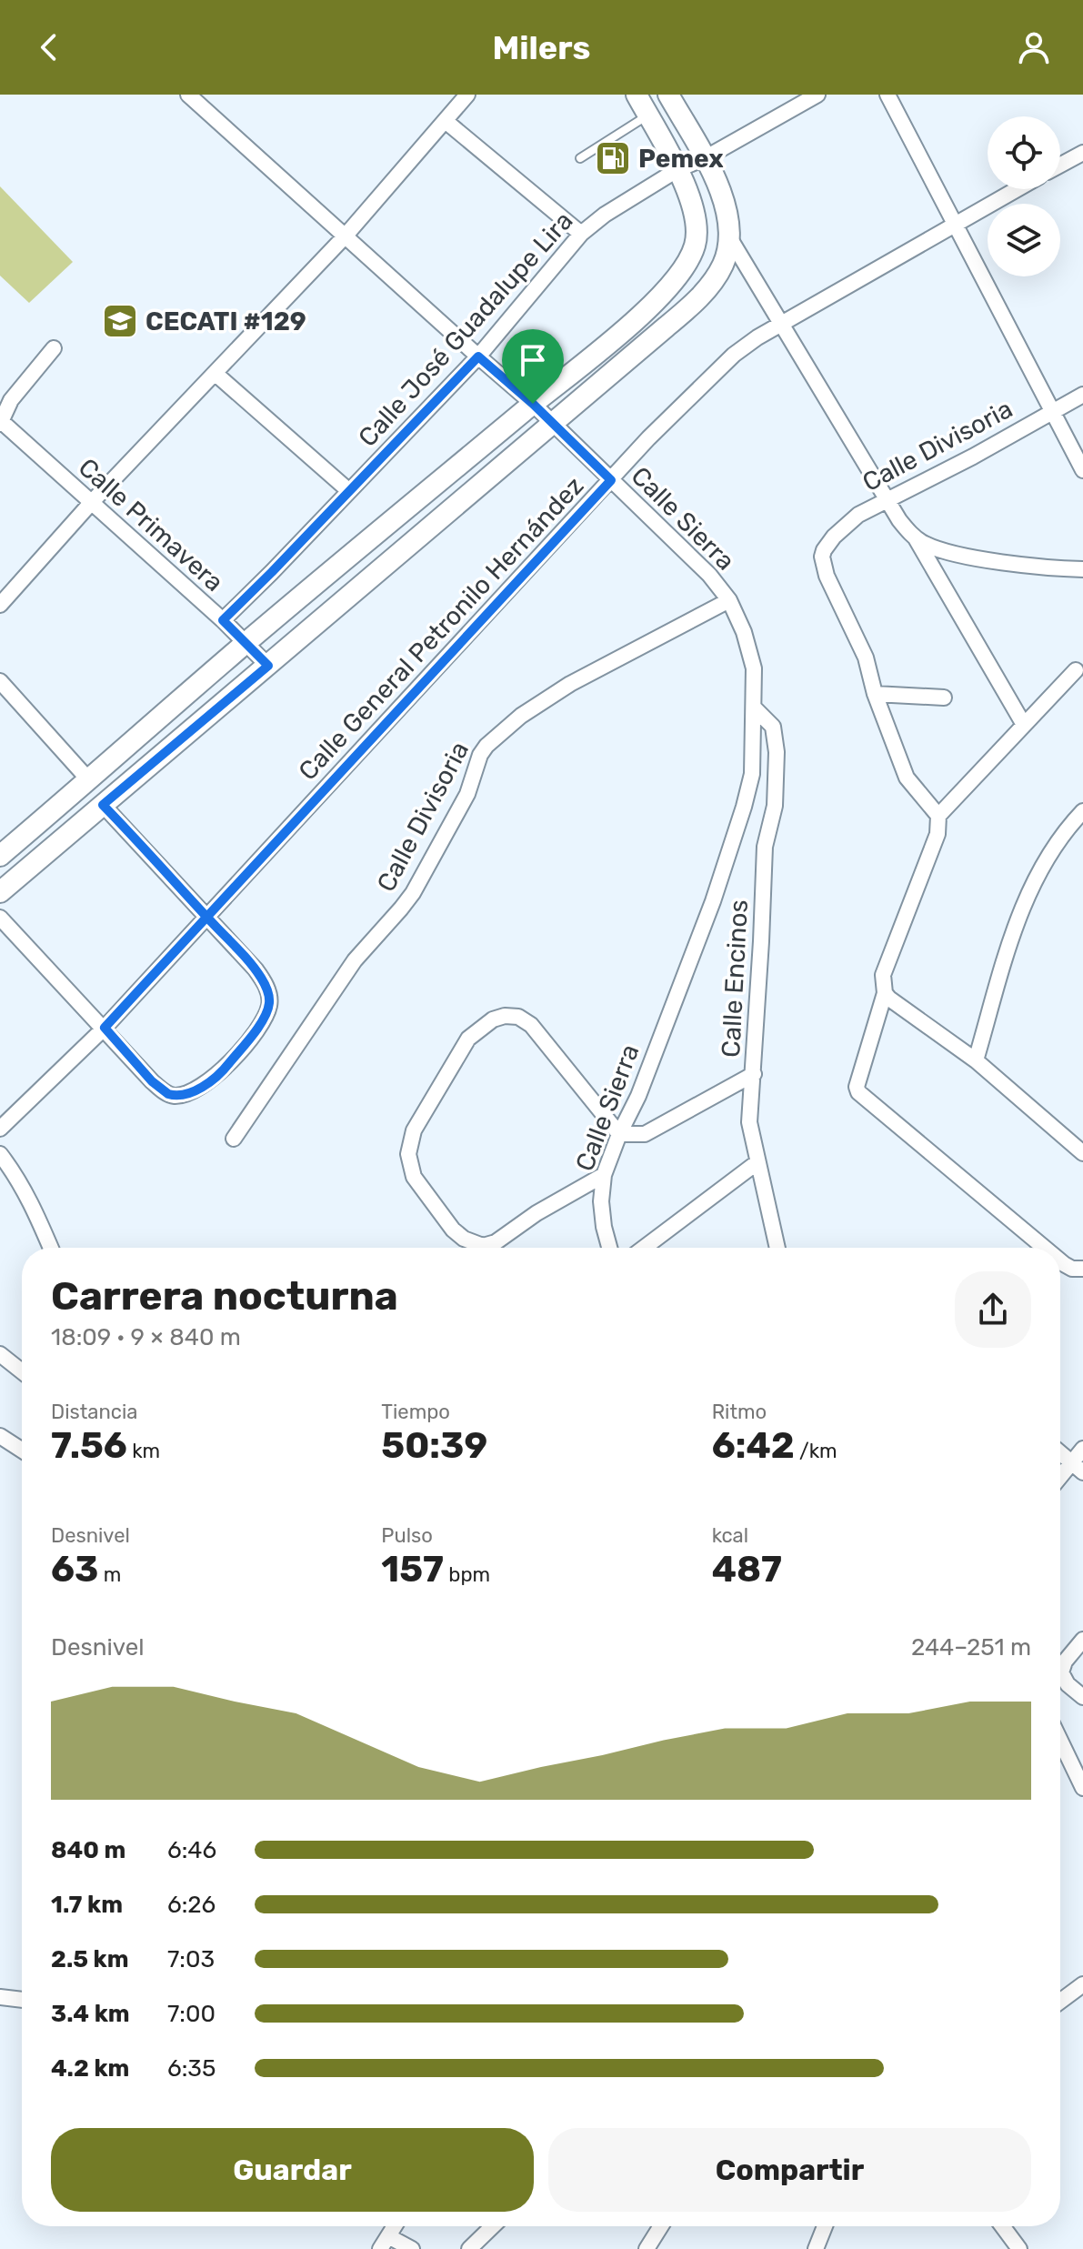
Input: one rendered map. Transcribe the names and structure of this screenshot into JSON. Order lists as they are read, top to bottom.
{
  "streets": {
    "street": [
      "Calle José Guadalupe Lira",
      "Calle Divisoria",
      "Calle Sierra",
      "Calle Primavera",
      "Calle General Petronilo Hernández",
      "Calle Encinos"
    ]
  },
  "crossings": [
    ["Calle José Guadalupe Lira", "Calle Sierra"],
    ["Calle José Guadalupe Lira", "Calle Primavera"],
    ["Calle Divisoria", "Calle Sierra"],
    ["Calle Sierra", "Calle General Petronilo Hernández"],
    ["Calle Sierra", "Calle Encinos"]
  ],
  "places": {
    "fuel station": ["Pemex"],
    "school or university": ["CECATI #129"]
  },
  "page": {
    "header": "Milers",
    "heading": ["Carrera nocturna", "18:09 · 9 × 840 m"],
    "stats": [
      ["Distancia", "7.56 km"],
      ["Tiempo", "50:39"],
      ["Ritmo", "6:42 /km"],
      ["Desnivel", "63 m"],
      ["Pulso", "157 bpm"],
      ["kcal", "487"]
    ],
    "chart": ["Desnivel", "244–251 m"],
    "list": [
      {
        "name": "840 m",
        "note": "6:46"
      },
      {
        "name": "1.7 km",
        "note": "6:26"
      },
      {
        "name": "2.5 km",
        "note": "7:03"
      },
      {
        "name": "3.4 km",
        "note": "7:00"
      },
      {
        "name": "4.2 km",
        "note": "6:35"
      }
    ],
    "buttons": ["Guardar", "Compartir"]
  }
}
